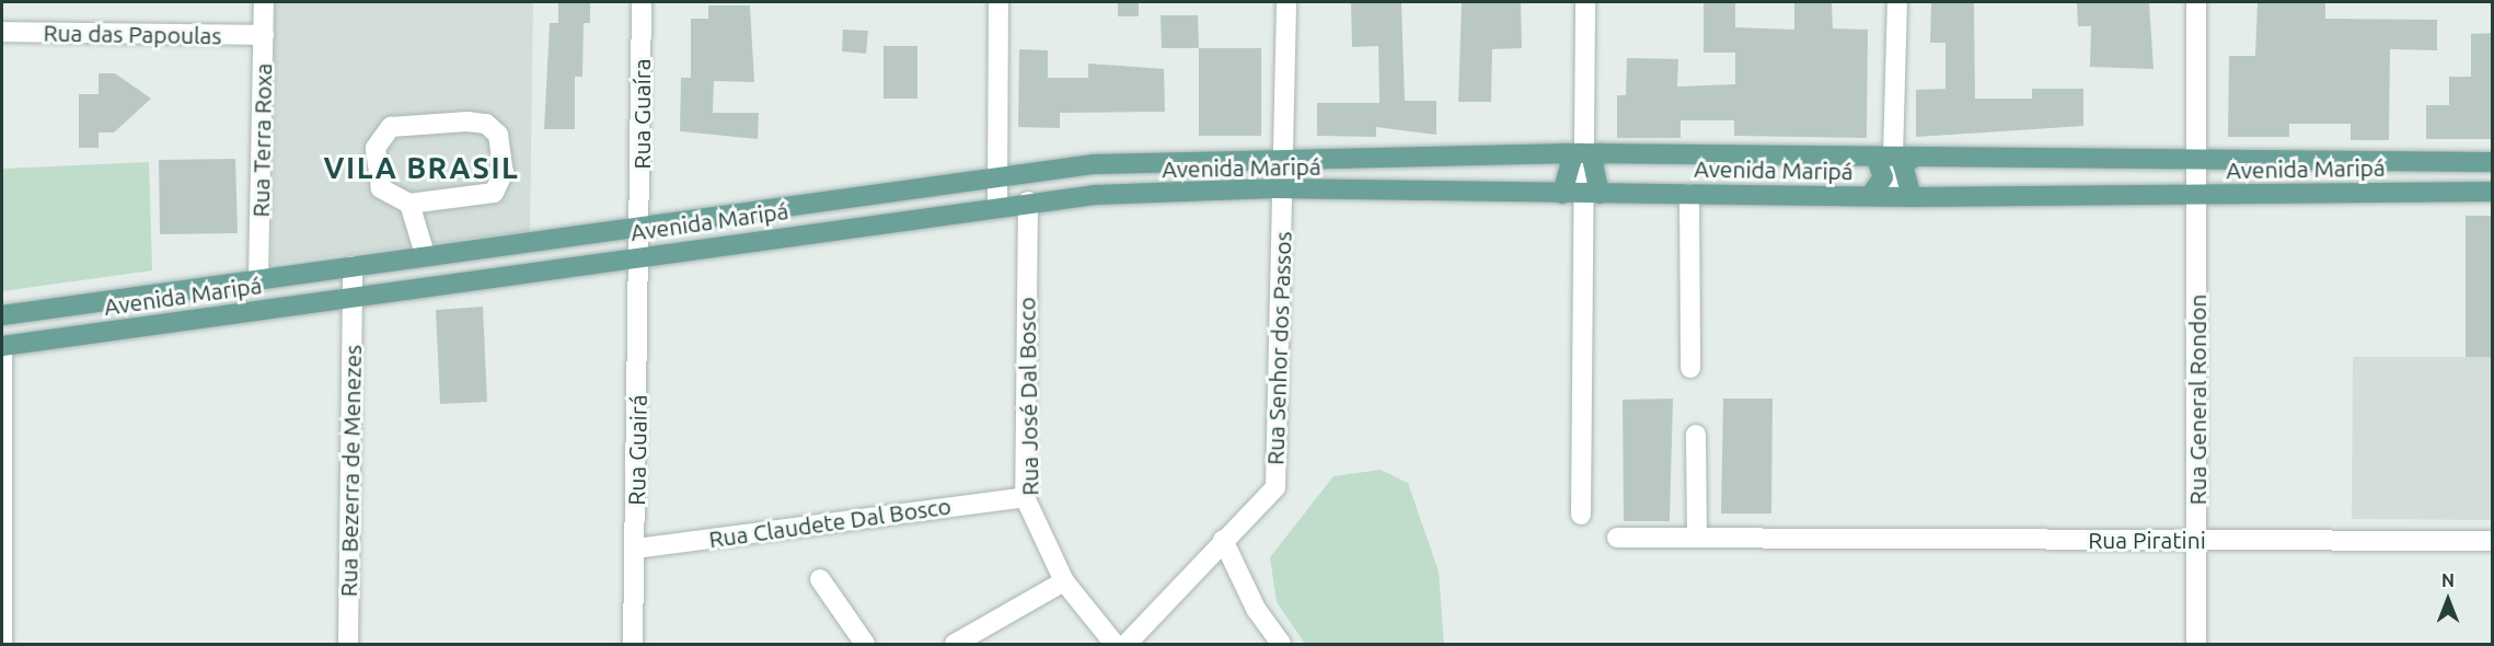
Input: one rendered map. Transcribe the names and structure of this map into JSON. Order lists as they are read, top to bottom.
{
  "streets": {
    "main road": ["Avenida Maripá"],
    "street": [
      "Rua das Papoulas",
      "Rua Guaíra",
      "Rua Terra Roxa",
      "Rua Senhor dos Passos",
      "Rua José Dal Bosco",
      "Rua General Rondon",
      "Rua Guairá",
      "Rua Bezerra de Menezes",
      "Rua Claudete Dal Bosco",
      "Rua Piratini"
    ]
  },
  "crossings": [
    ["Rua das Papoulas", "Rua Terra Roxa"],
    ["Rua Guaíra", "Avenida Maripá"],
    ["Rua Guaíra", "Rua Guairá"],
    ["Rua Terra Roxa", "Avenida Maripá"],
    ["Avenida Maripá", "Rua Senhor dos Passos"],
    ["Avenida Maripá", "Rua José Dal Bosco"],
    ["Avenida Maripá", "Rua General Rondon"],
    ["Avenida Maripá", "Rua Guairá"],
    ["Avenida Maripá", "Rua Bezerra de Menezes"],
    ["Rua José Dal Bosco", "Rua Claudete Dal Bosco"],
    ["Rua General Rondon", "Rua Piratini"],
    ["Rua Guairá", "Rua Claudete Dal Bosco"]
  ],
  "districts": ["VILA BRASIL"],
  "north": "top"
}
